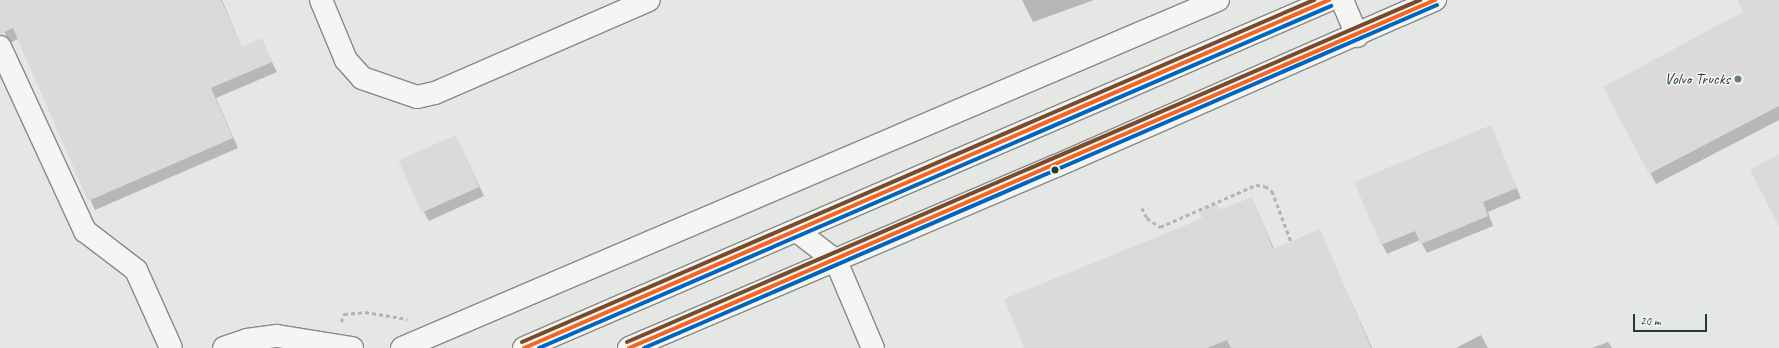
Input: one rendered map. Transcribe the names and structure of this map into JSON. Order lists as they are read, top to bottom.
{
  "places": ["Volvo Trucks"],
  "scale_bar": "20 m"
}
